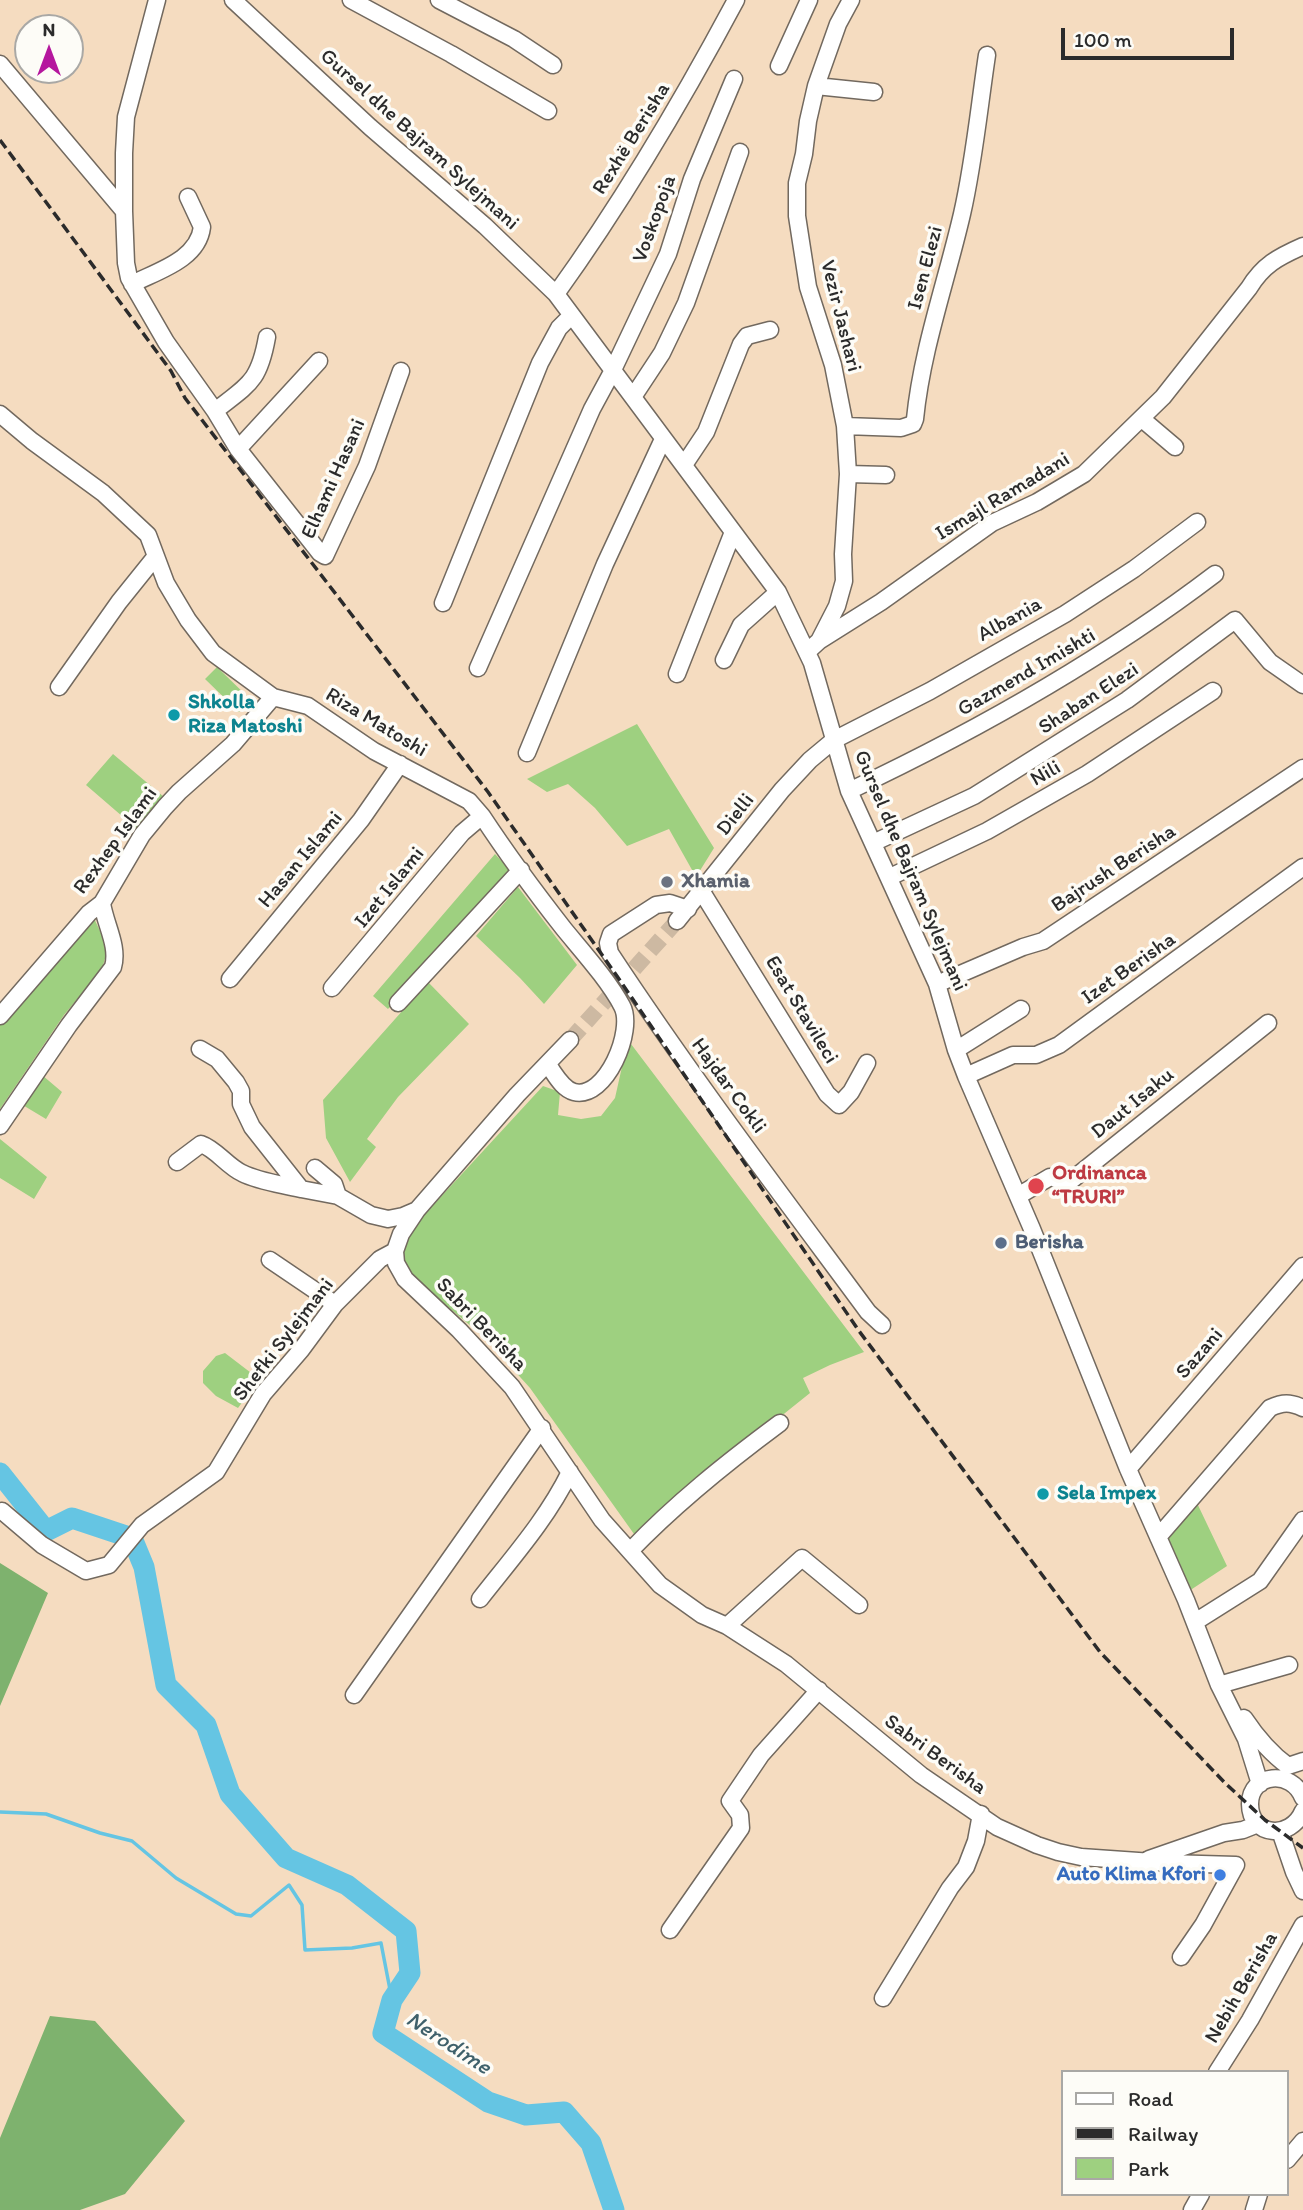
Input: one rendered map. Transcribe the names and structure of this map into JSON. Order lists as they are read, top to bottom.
{
  "streets": {
    "street": [
      "Rexhë Berisha",
      "Gursel dhe Bajram Sylejmani",
      "Voskopoja",
      "Isen Elezi",
      "Vezir Jashari",
      "Elhami Hasani",
      "Ismajl Ramadani",
      "Albania",
      "Gazmend Imishti",
      "Shaban Elezi",
      "Riza Matoshi",
      "Nili",
      "Dielli",
      "Rexhep Islami",
      "Hasan Islami",
      "Bajrush Berisha",
      "Izet Islami",
      "Izet Berisha",
      "Esat Stavileci",
      "Hajdar Cokli",
      "Daut Isaku",
      "Sabri Berisha",
      "Shefki Sylejmani",
      "Sazani",
      "Nebih Berisha"
    ]
  },
  "crossings": [
    ["Rexhë Berisha", "Gursel dhe Bajram Sylejmani"],
    ["Gursel dhe Bajram Sylejmani", "Voskopoja"],
    ["Gursel dhe Bajram Sylejmani", "Vezir Jashari"],
    ["Gursel dhe Bajram Sylejmani", "Ismajl Ramadani"],
    ["Gursel dhe Bajram Sylejmani", "Albania"],
    ["Gursel dhe Bajram Sylejmani", "Gazmend Imishti"],
    ["Gursel dhe Bajram Sylejmani", "Shaban Elezi"],
    ["Gursel dhe Bajram Sylejmani", "Nili"],
    ["Gursel dhe Bajram Sylejmani", "Dielli"],
    ["Gursel dhe Bajram Sylejmani", "Bajrush Berisha"],
    ["Gursel dhe Bajram Sylejmani", "Izet Berisha"],
    ["Gursel dhe Bajram Sylejmani", "Daut Isaku"],
    ["Gursel dhe Bajram Sylejmani", "Sazani"],
    ["Isen Elezi", "Vezir Jashari"],
    ["Vezir Jashari", "Ismajl Ramadani"],
    ["Albania", "Dielli"],
    ["Riza Matoshi", "Rexhep Islami"],
    ["Riza Matoshi", "Hasan Islami"],
    ["Riza Matoshi", "Izet Islami"],
    ["Dielli", "Esat Stavileci"],
    ["Dielli", "Hajdar Cokli"],
    ["Sabri Berisha", "Shefki Sylejmani"]
  ],
  "water": ["Nerodime"],
  "places": [
    "Shkolla Riza Matoshi",
    "Xhamia",
    "Ordinanca “TRURI”",
    "Berisha",
    "Sela Impex",
    "Auto Klima Kfori"
  ],
  "legend": ["Road", "Railway", "Park"],
  "scale_bar": "100 m",
  "north": "top"
}
